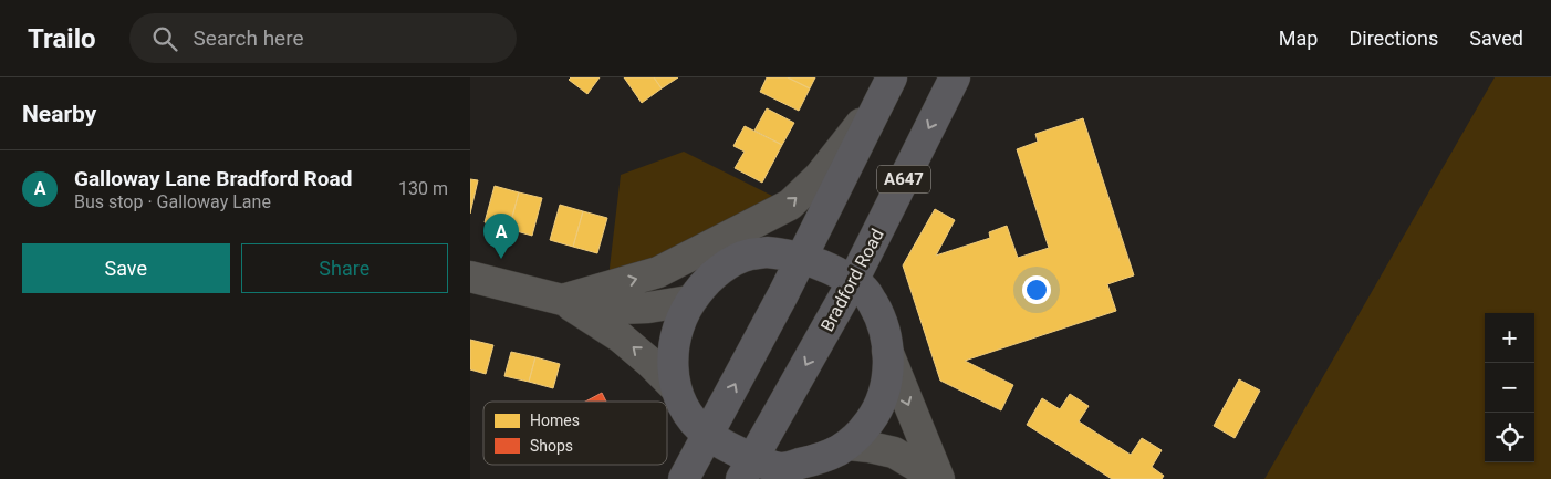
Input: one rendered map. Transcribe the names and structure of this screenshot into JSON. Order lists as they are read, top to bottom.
{
  "streets": {
    "highway": ["A647", "Bradford Road"]
  },
  "legend": ["Homes", "Shops"],
  "page": {
    "header": "Trailo",
    "search": "Search here",
    "nav": ["Map", "Directions", "Saved"],
    "heading": "Nearby",
    "list": [
      {
        "mark": "A",
        "name": "Galloway Lane Bradford Road",
        "note": "Bus stop · Galloway Lane",
        "value": "130 m"
      }
    ],
    "pins": "A",
    "buttons": ["Save", "Share"],
    "map_buttons": ["+", "−"]
  }
}
